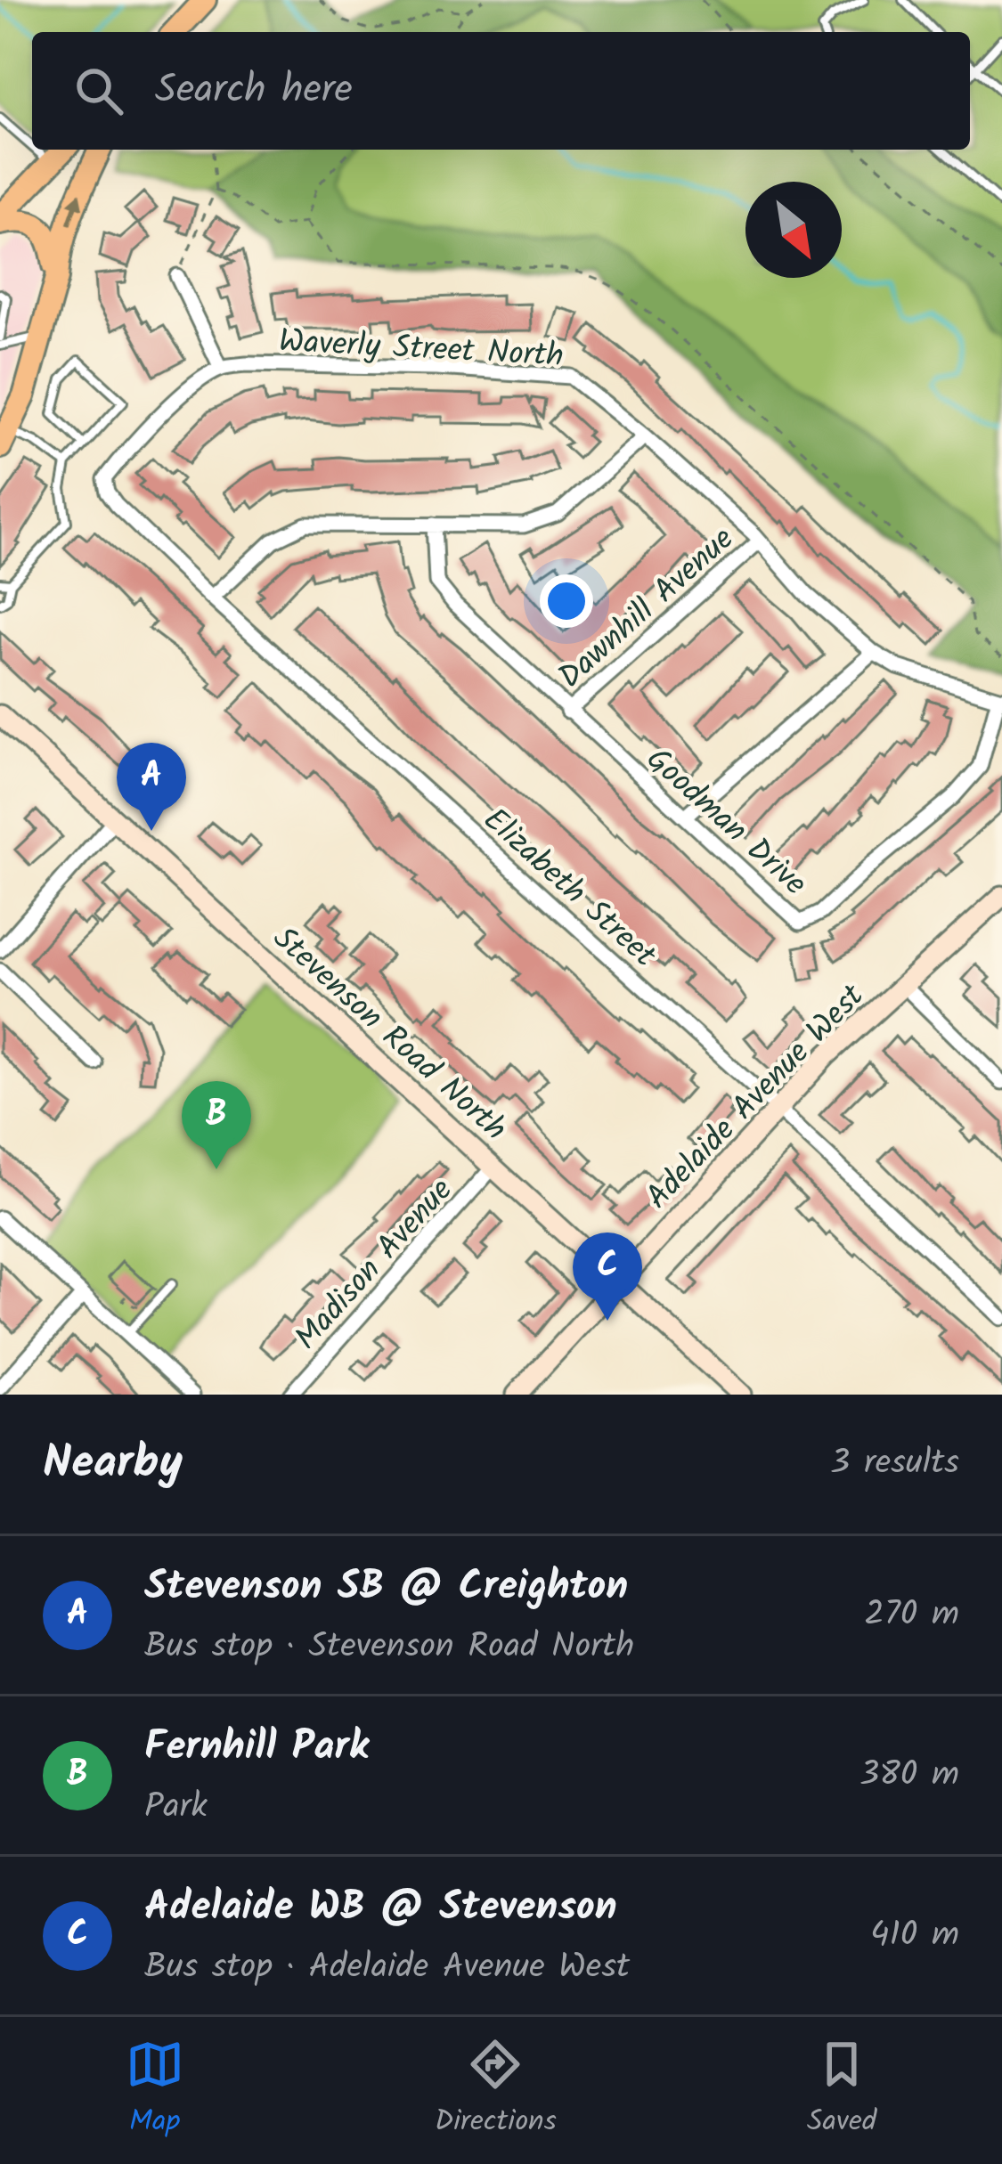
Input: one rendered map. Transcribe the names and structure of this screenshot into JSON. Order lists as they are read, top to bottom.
{
  "streets": {
    "main road": ["Stevenson Road North", "Adelaide Avenue West"],
    "street": [
      "Waverly Street North",
      "Dawnhill Avenue",
      "Goodman Drive",
      "Elizabeth Street",
      "Madison Avenue"
    ]
  },
  "crossings": [
    ["Waverly Street North", "Dawnhill Avenue"],
    ["Waverly Street North", "Goodman Drive"],
    ["Waverly Street North", "Elizabeth Street"],
    ["Dawnhill Avenue", "Goodman Drive"],
    ["Elizabeth Street", "Adelaide Avenue West"],
    ["Stevenson Road North", "Adelaide Avenue West"],
    ["Stevenson Road North", "Madison Avenue"]
  ],
  "north": "bottom right",
  "page": {
    "search": "Search here",
    "pins": ["A", "B", "C"],
    "heading": ["Nearby", "3 results"],
    "list": [
      {
        "mark": "A",
        "name": "Stevenson SB @ Creighton",
        "note": "Bus stop · Stevenson Road North",
        "value": "270 m"
      },
      {
        "mark": "B",
        "name": "Fernhill Park",
        "note": "Park",
        "value": "380 m"
      },
      {
        "mark": "C",
        "name": "Adelaide WB @ Stevenson",
        "note": "Bus stop · Adelaide Avenue West",
        "value": "410 m"
      }
    ],
    "nav": ["Map", "Directions", "Saved"]
  }
}
